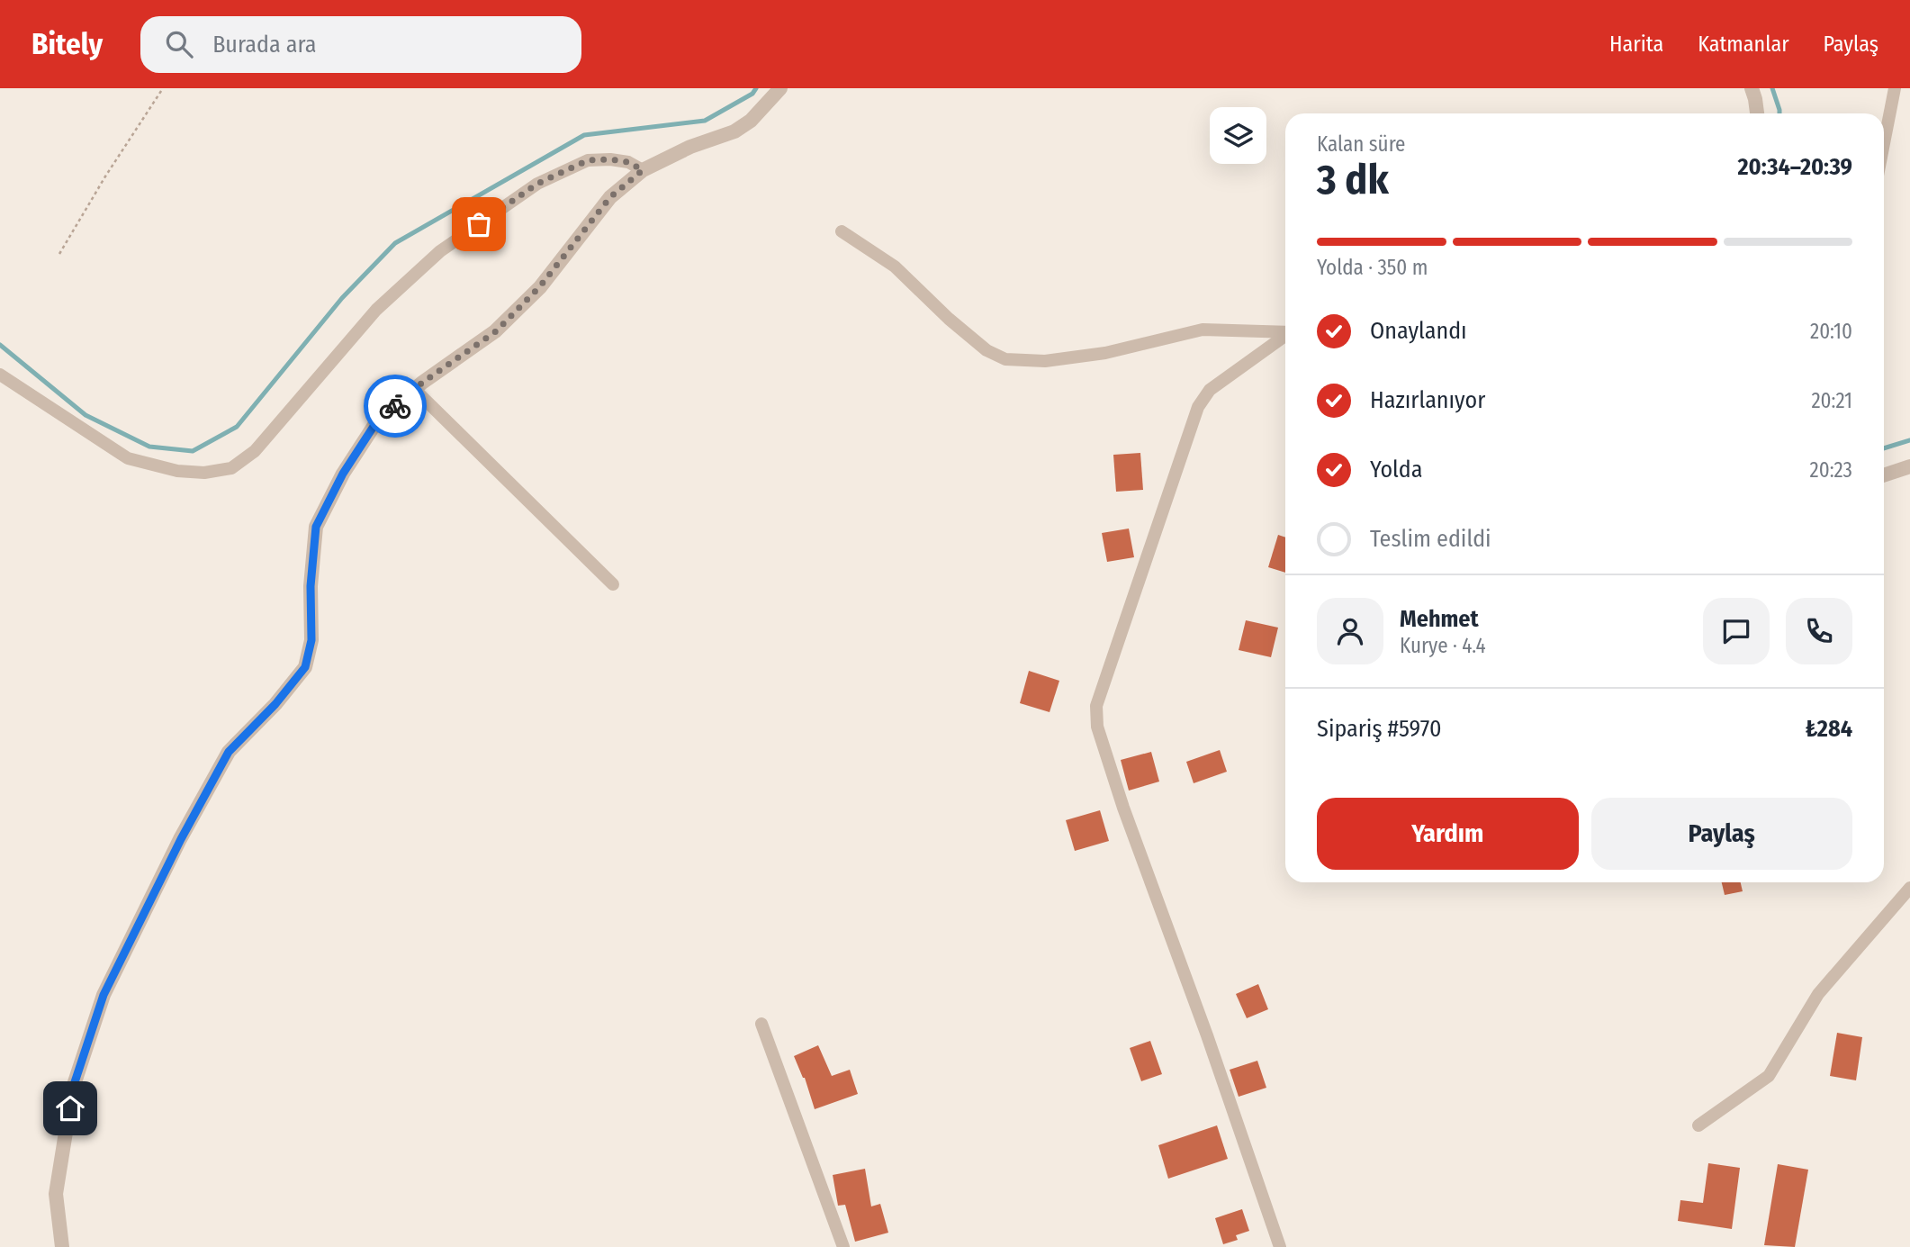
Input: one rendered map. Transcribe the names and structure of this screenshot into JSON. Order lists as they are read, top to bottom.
{
  "page": {
    "header": "Bitely",
    "search": "Burada ara",
    "nav": ["Harita", "Katmanlar", "Paylaş"],
    "heading": ["3 dk", "Kalan süre", "20:34–20:39"],
    "panel": [
      "Mehmet",
      "Kurye · 4.4",
      "Sipariş #5970",
      "₺284"
    ],
    "bar": "Yolda · 350 m",
    "list": [
      ["Onaylandı", "20:10"],
      ["Hazırlanıyor", "20:21"],
      ["Yolda", "20:23"],
      "Teslim edildi"
    ],
    "buttons": ["Yardım", "Paylaş"]
  }
}
